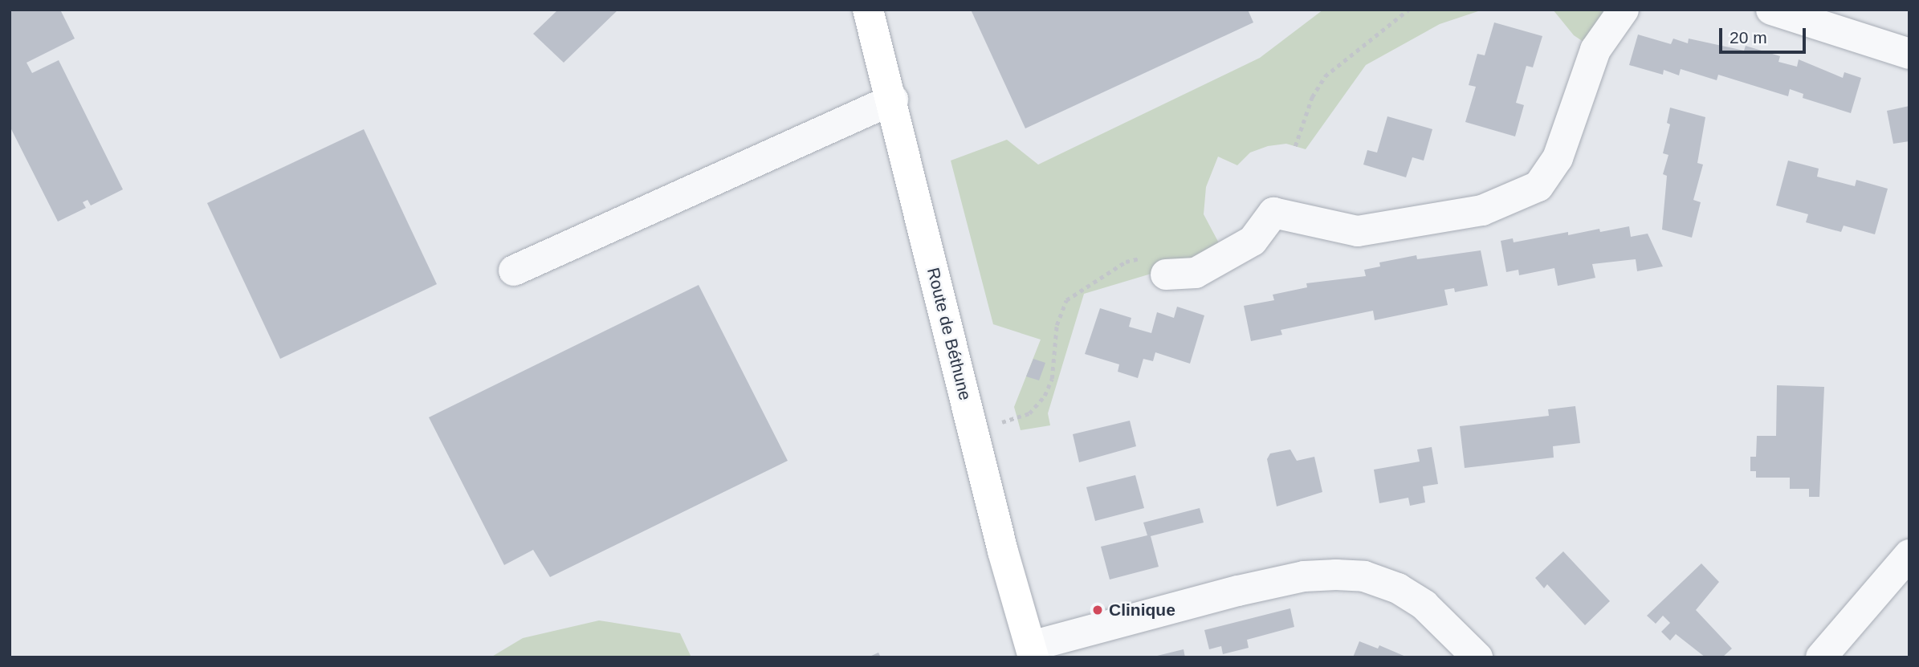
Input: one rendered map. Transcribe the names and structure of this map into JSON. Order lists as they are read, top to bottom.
{
  "streets": {
    "main road": ["Route de Béthune"]
  },
  "places": ["Clinique"],
  "scale_bar": "20 m"
}
